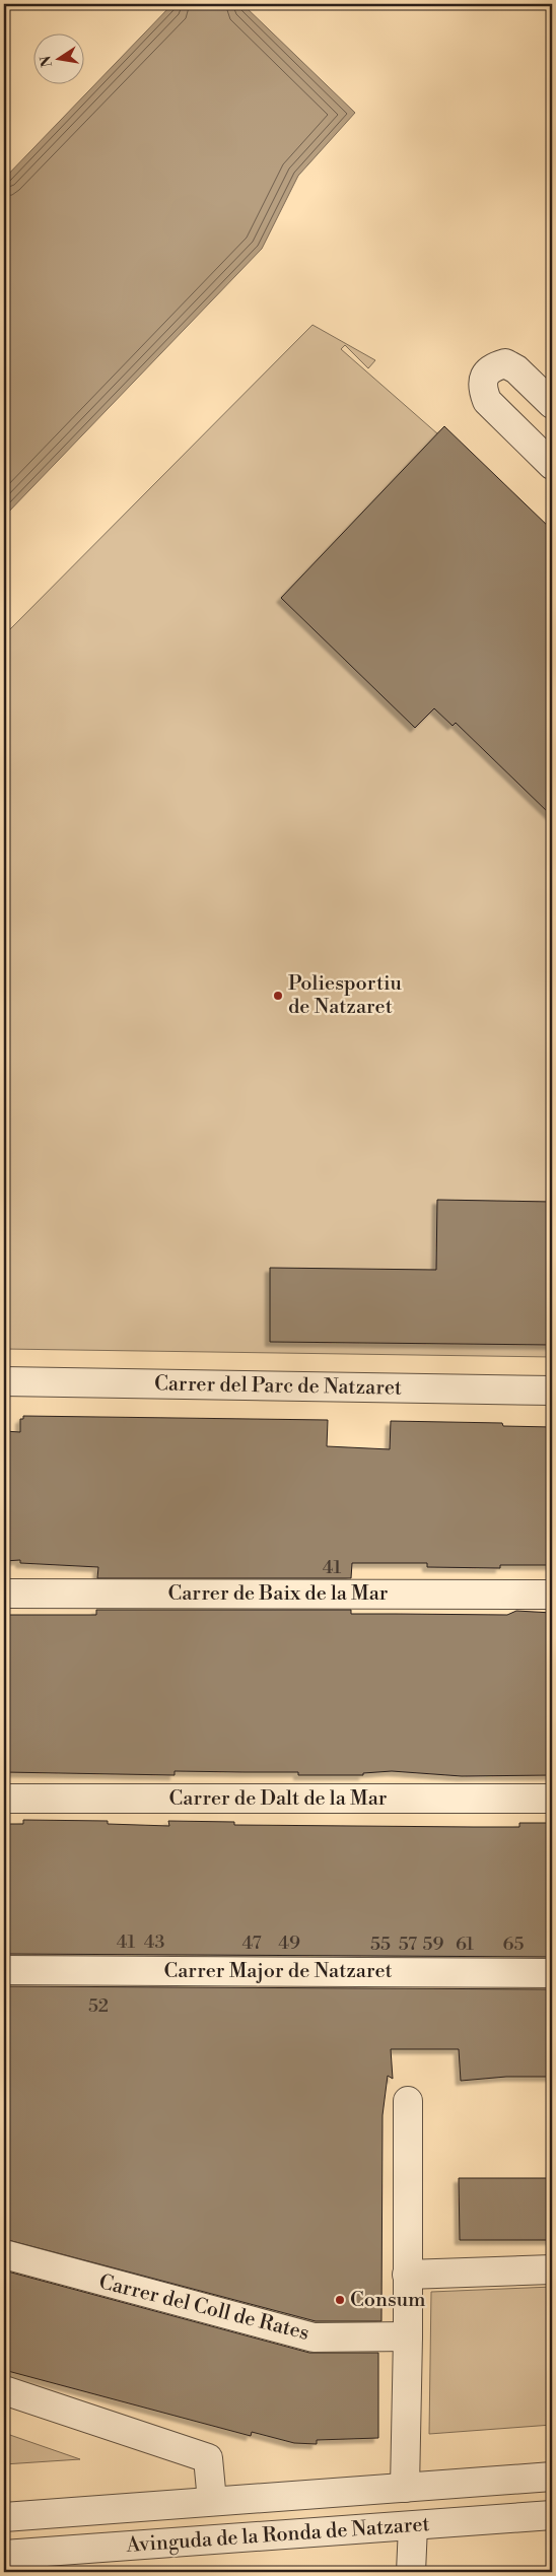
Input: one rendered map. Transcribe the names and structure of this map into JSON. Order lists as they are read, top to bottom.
{
  "streets": {
    "street": [
      "Carrer del Parc de Natzaret",
      "Carrer de Baix de la Mar",
      "Carrer de Dalt de la Mar",
      "Carrer Major de Natzaret",
      "Carrer del Coll de Rates",
      "Avinguda de la Ronda de Natzaret"
    ]
  },
  "places": ["Poliesportiu de Natzaret", "Consum"],
  "house_numbers": [
    "41",
    "41",
    "43",
    "47",
    "49",
    "55",
    "57",
    "59",
    "61",
    "65",
    "52"
  ],
  "north": "left"
}
